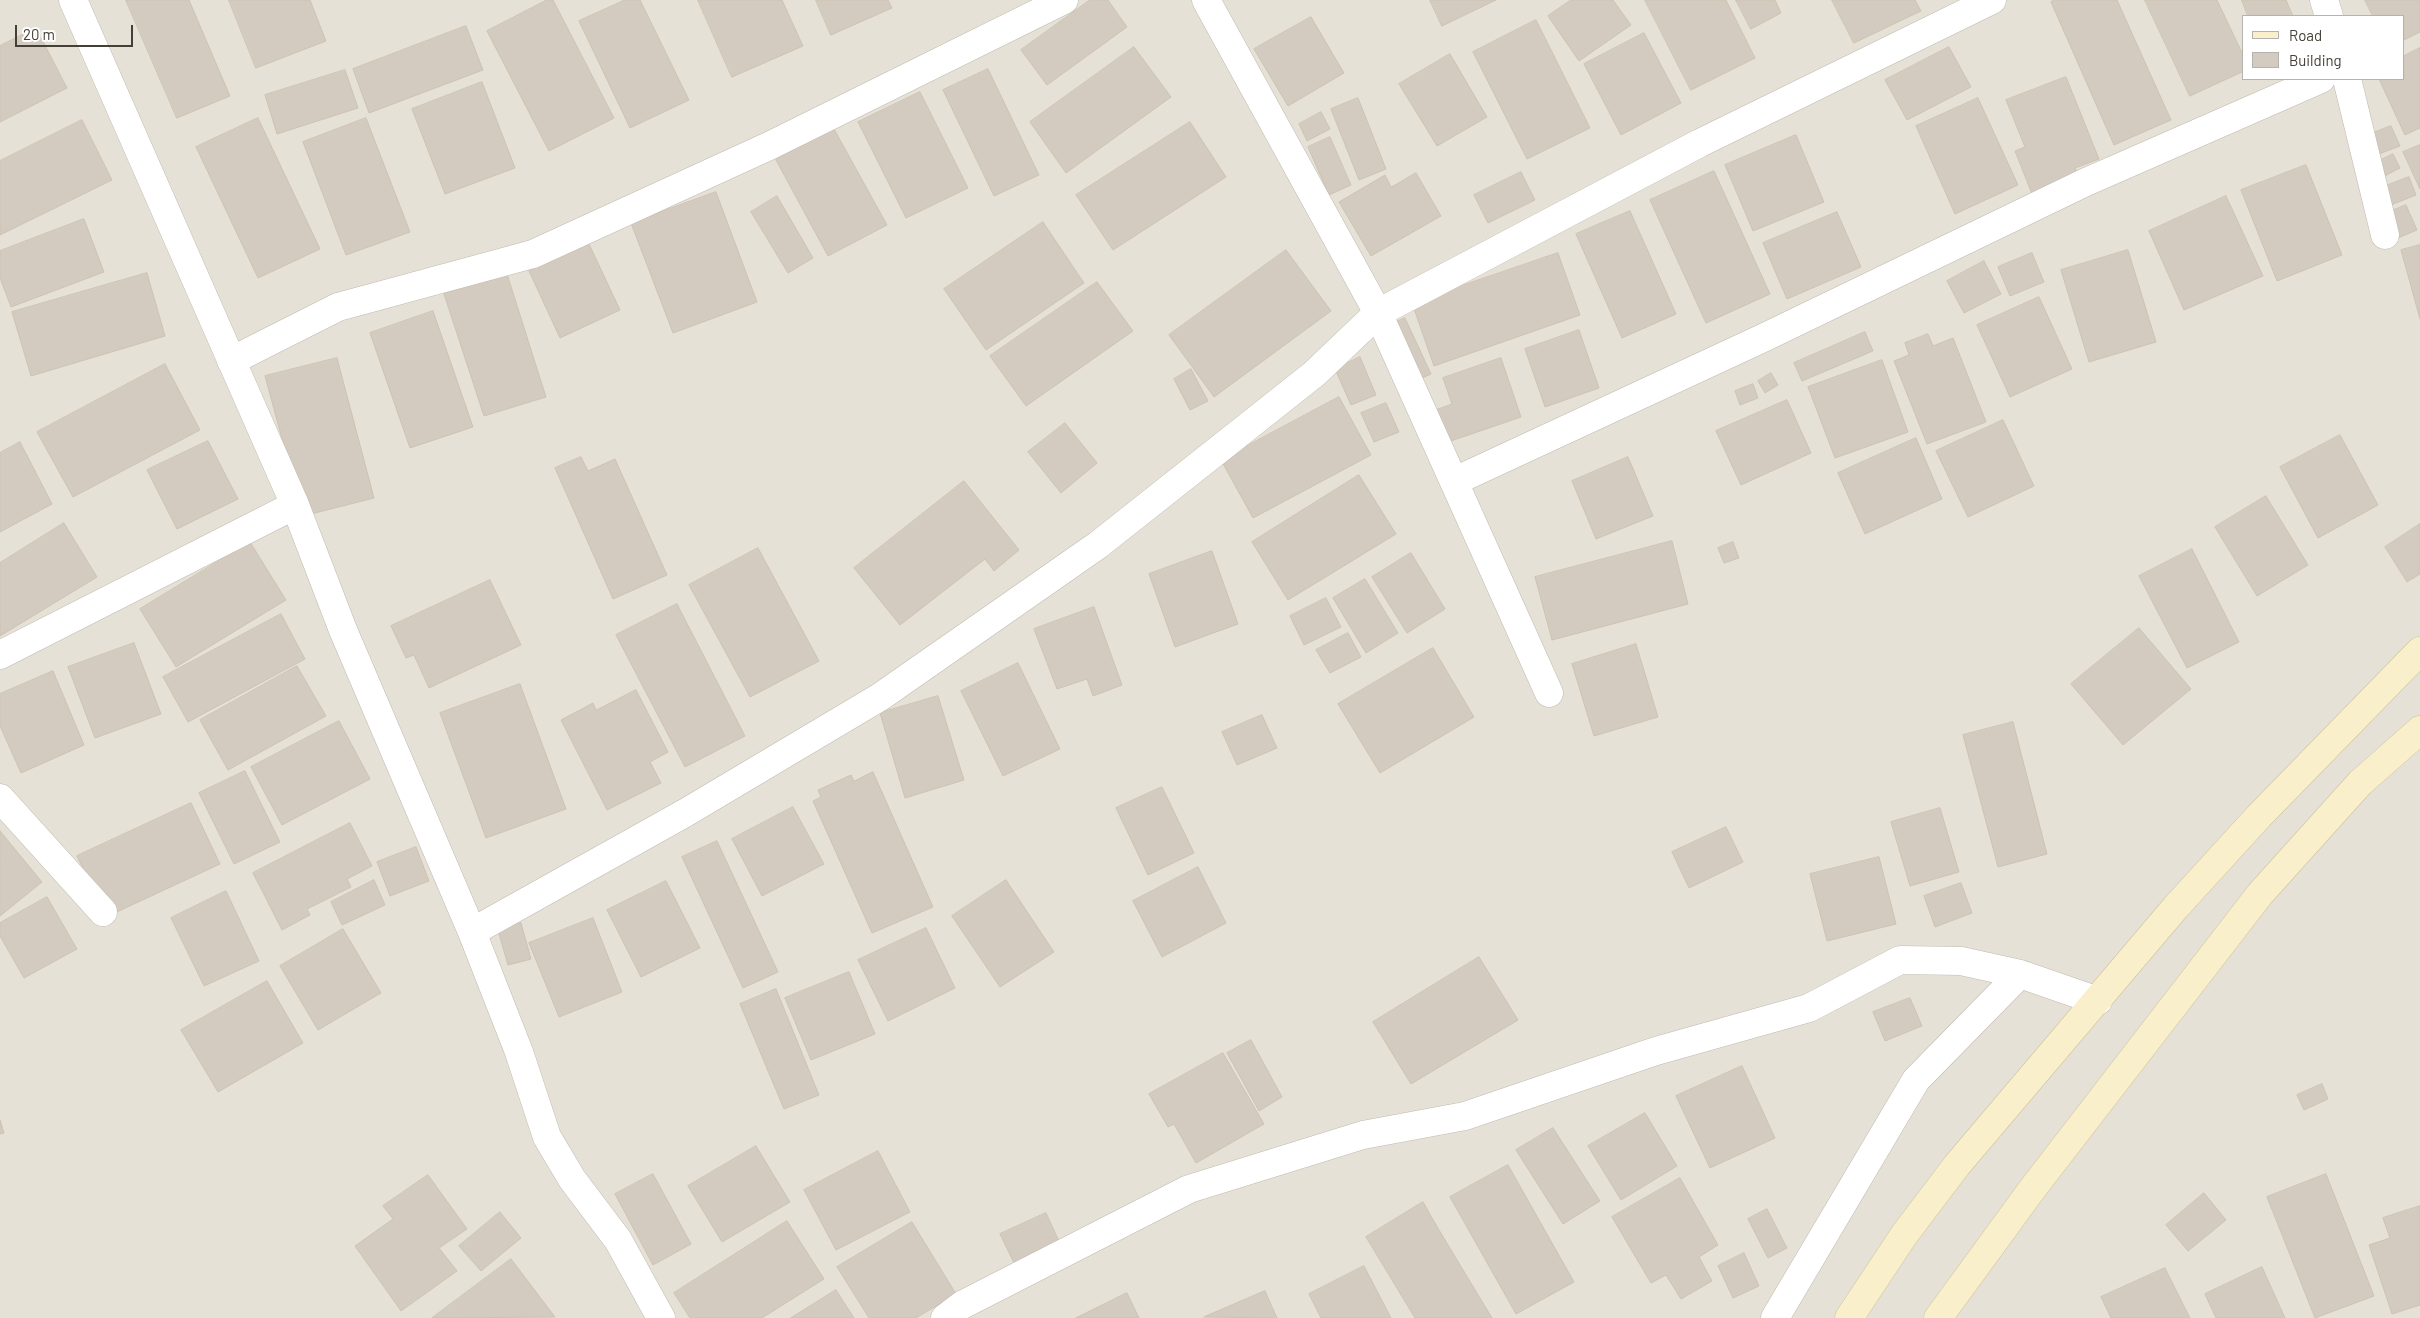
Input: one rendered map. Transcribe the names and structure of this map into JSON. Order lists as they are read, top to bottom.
{
  "legend": ["Road", "Building"],
  "scale_bar": "20 m"
}
